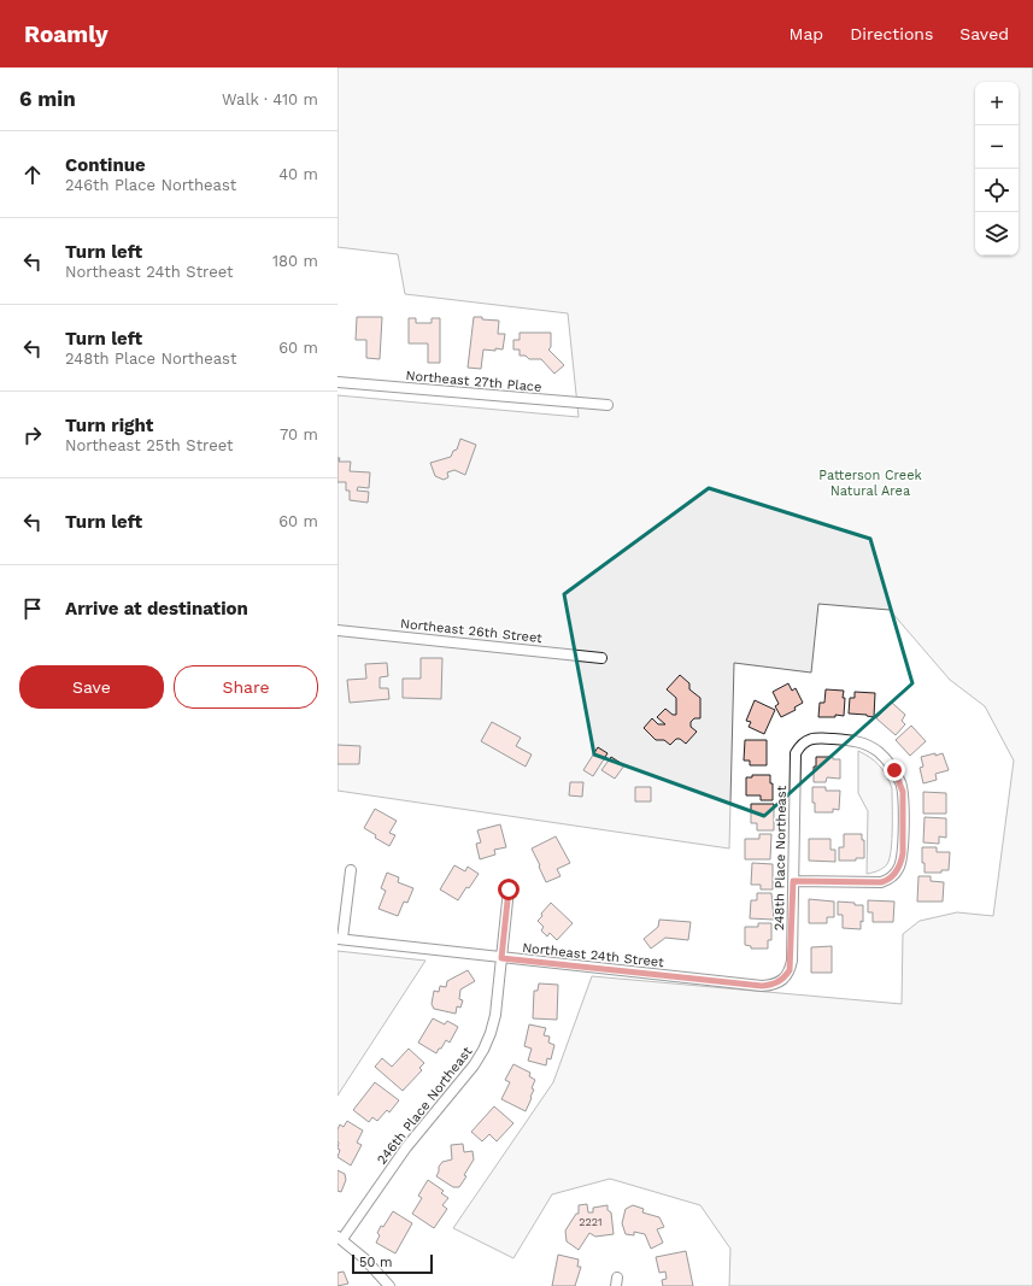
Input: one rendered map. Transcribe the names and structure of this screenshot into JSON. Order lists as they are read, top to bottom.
{
  "streets": {
    "street": [
      "Northeast 27th Place",
      "Northeast 26th Street",
      "248th Place Northeast",
      "Northeast 24th Street",
      "246th Place Northeast"
    ]
  },
  "crossings": [
    ["248th Place Northeast", "Northeast 24th Street"],
    ["Northeast 24th Street", "246th Place Northeast"]
  ],
  "parks": ["Patterson Creek Natural Area"],
  "house_numbers": ["2221"],
  "scale_bar": "50 m",
  "page": {
    "header": "Roamly",
    "nav": ["Map", "Directions", "Saved"],
    "heading": ["6 min", "Walk · 410 m"],
    "map_buttons": ["+", "−"],
    "list": [
      ["Continue", "246th Place Northeast", "40 m"],
      ["Turn left", "Northeast 24th Street", "180 m"],
      ["Turn left", "248th Place Northeast", "60 m"],
      ["Turn right", "Northeast 25th Street", "70 m"],
      ["Turn left", "60 m"],
      "Arrive at destination"
    ],
    "buttons": ["Save", "Share"],
    "scale": "50 m"
  }
}
